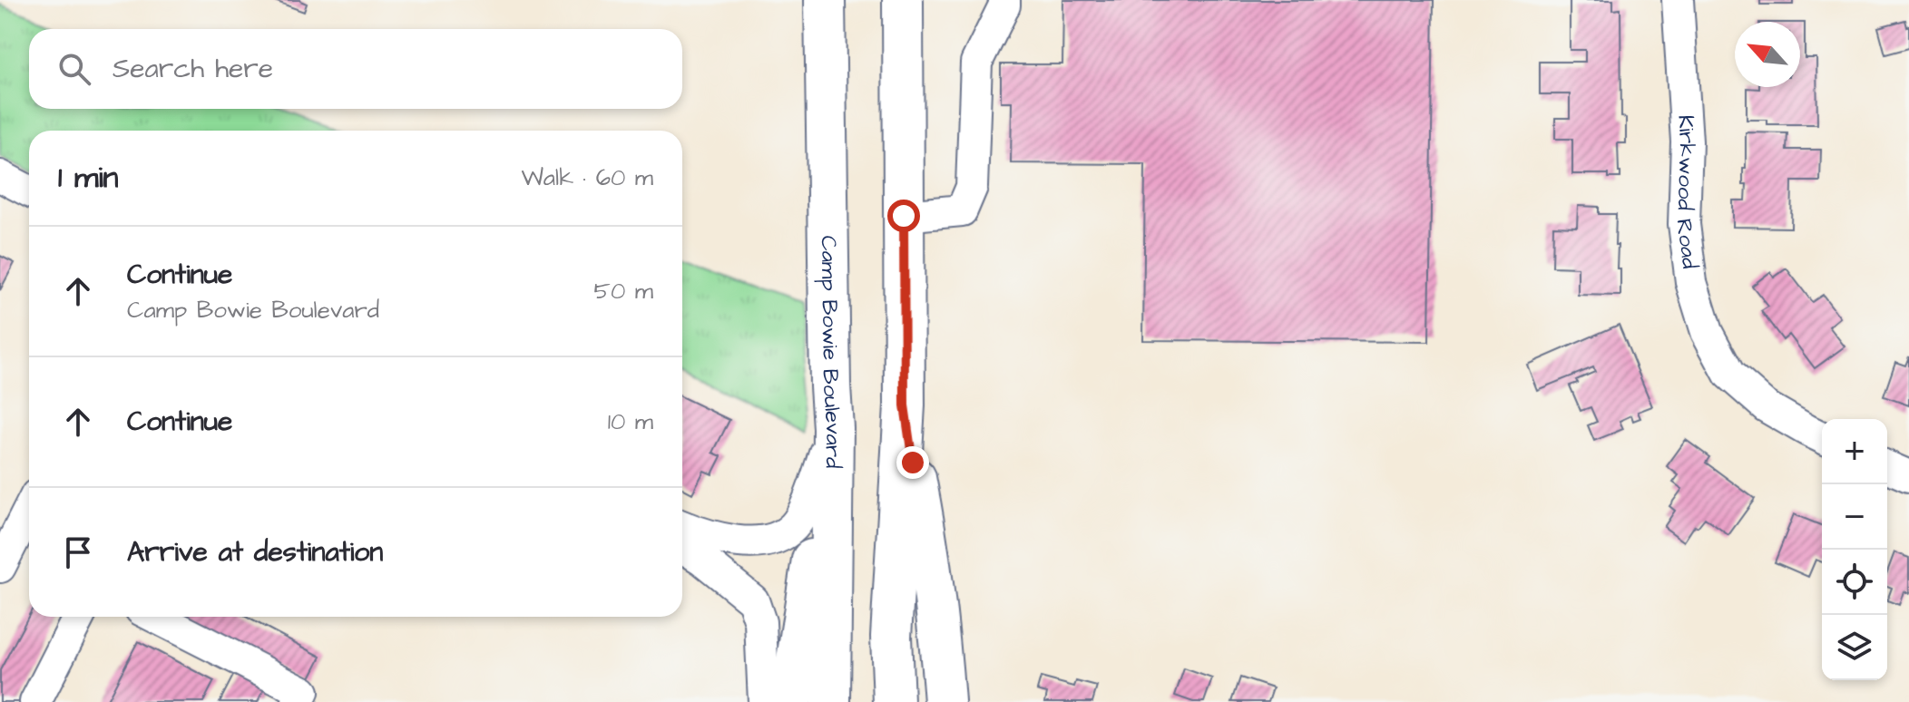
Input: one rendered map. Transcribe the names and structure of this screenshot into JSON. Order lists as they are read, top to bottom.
{
  "streets": {
    "main road": ["Camp Bowie Boulevard"],
    "street": ["Kirkwood Road"]
  },
  "north": "top left",
  "page": {
    "search": "Search here",
    "heading": ["1 min", "Walk · 60 m"],
    "list": [
      ["Continue", "Camp Bowie Boulevard", "50 m"],
      ["Continue", "10 m"],
      "Arrive at destination"
    ],
    "map_buttons": ["+", "−"]
  }
}
